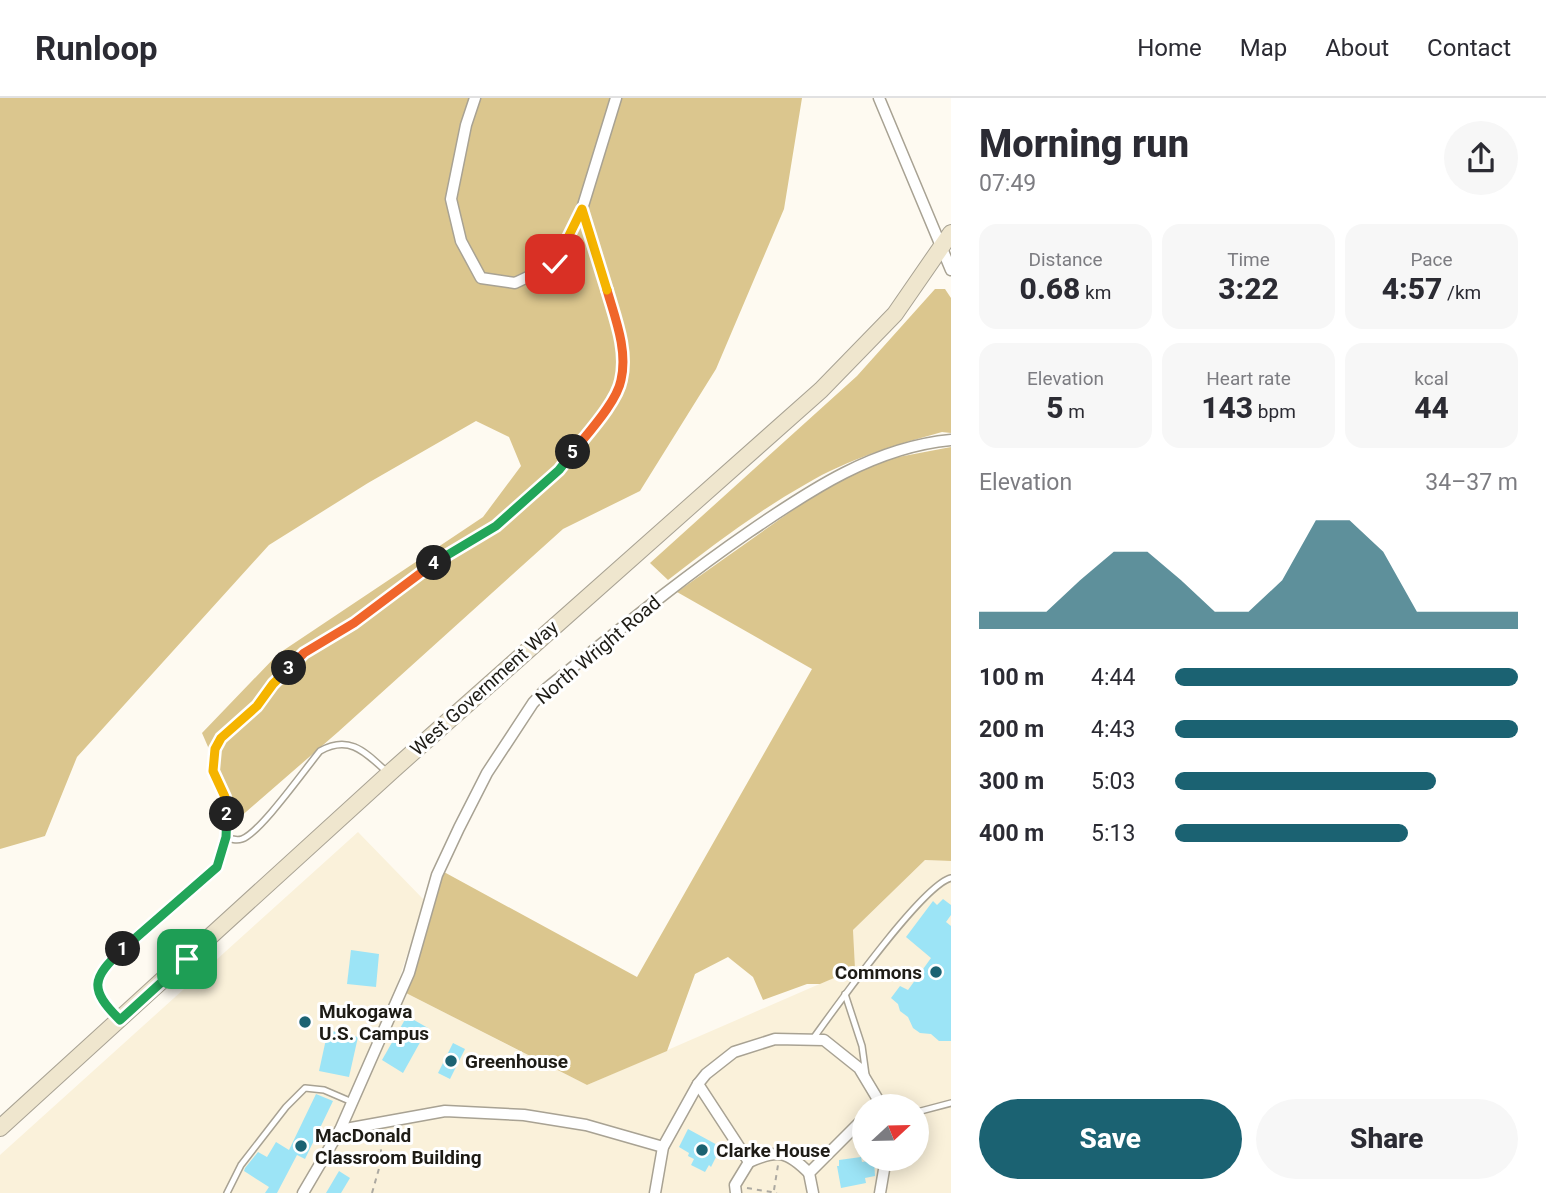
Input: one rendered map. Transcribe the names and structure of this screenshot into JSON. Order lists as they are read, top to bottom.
{
  "streets": {
    "main road": ["West Government Way"],
    "street": ["North Wright Road"]
  },
  "places": [
    "Commons",
    "Mukogawa U.S. Campus",
    "Greenhouse",
    "MacDonald Classroom Building",
    "Clarke House"
  ],
  "north": "right",
  "page": {
    "header": "Runloop",
    "nav": [
      "Home",
      "Map",
      "About",
      "Contact"
    ],
    "heading": ["Morning run", "07:49"],
    "stats": [
      ["Distance", "0.68 km"],
      ["Time", "3:22"],
      ["Pace", "4:57 /km"],
      ["Elevation", "5 m"],
      ["Heart rate", "143 bpm"],
      ["kcal", "44"]
    ],
    "pins": [
      "5",
      "4",
      "3",
      "2",
      "1"
    ],
    "chart": ["Elevation", "34–37 m"],
    "list": [
      {
        "name": "100 m",
        "note": "4:44"
      },
      {
        "name": "200 m",
        "note": "4:43"
      },
      {
        "name": "300 m",
        "note": "5:03"
      },
      {
        "name": "400 m",
        "note": "5:13"
      }
    ],
    "buttons": ["Save", "Share"]
  }
}
